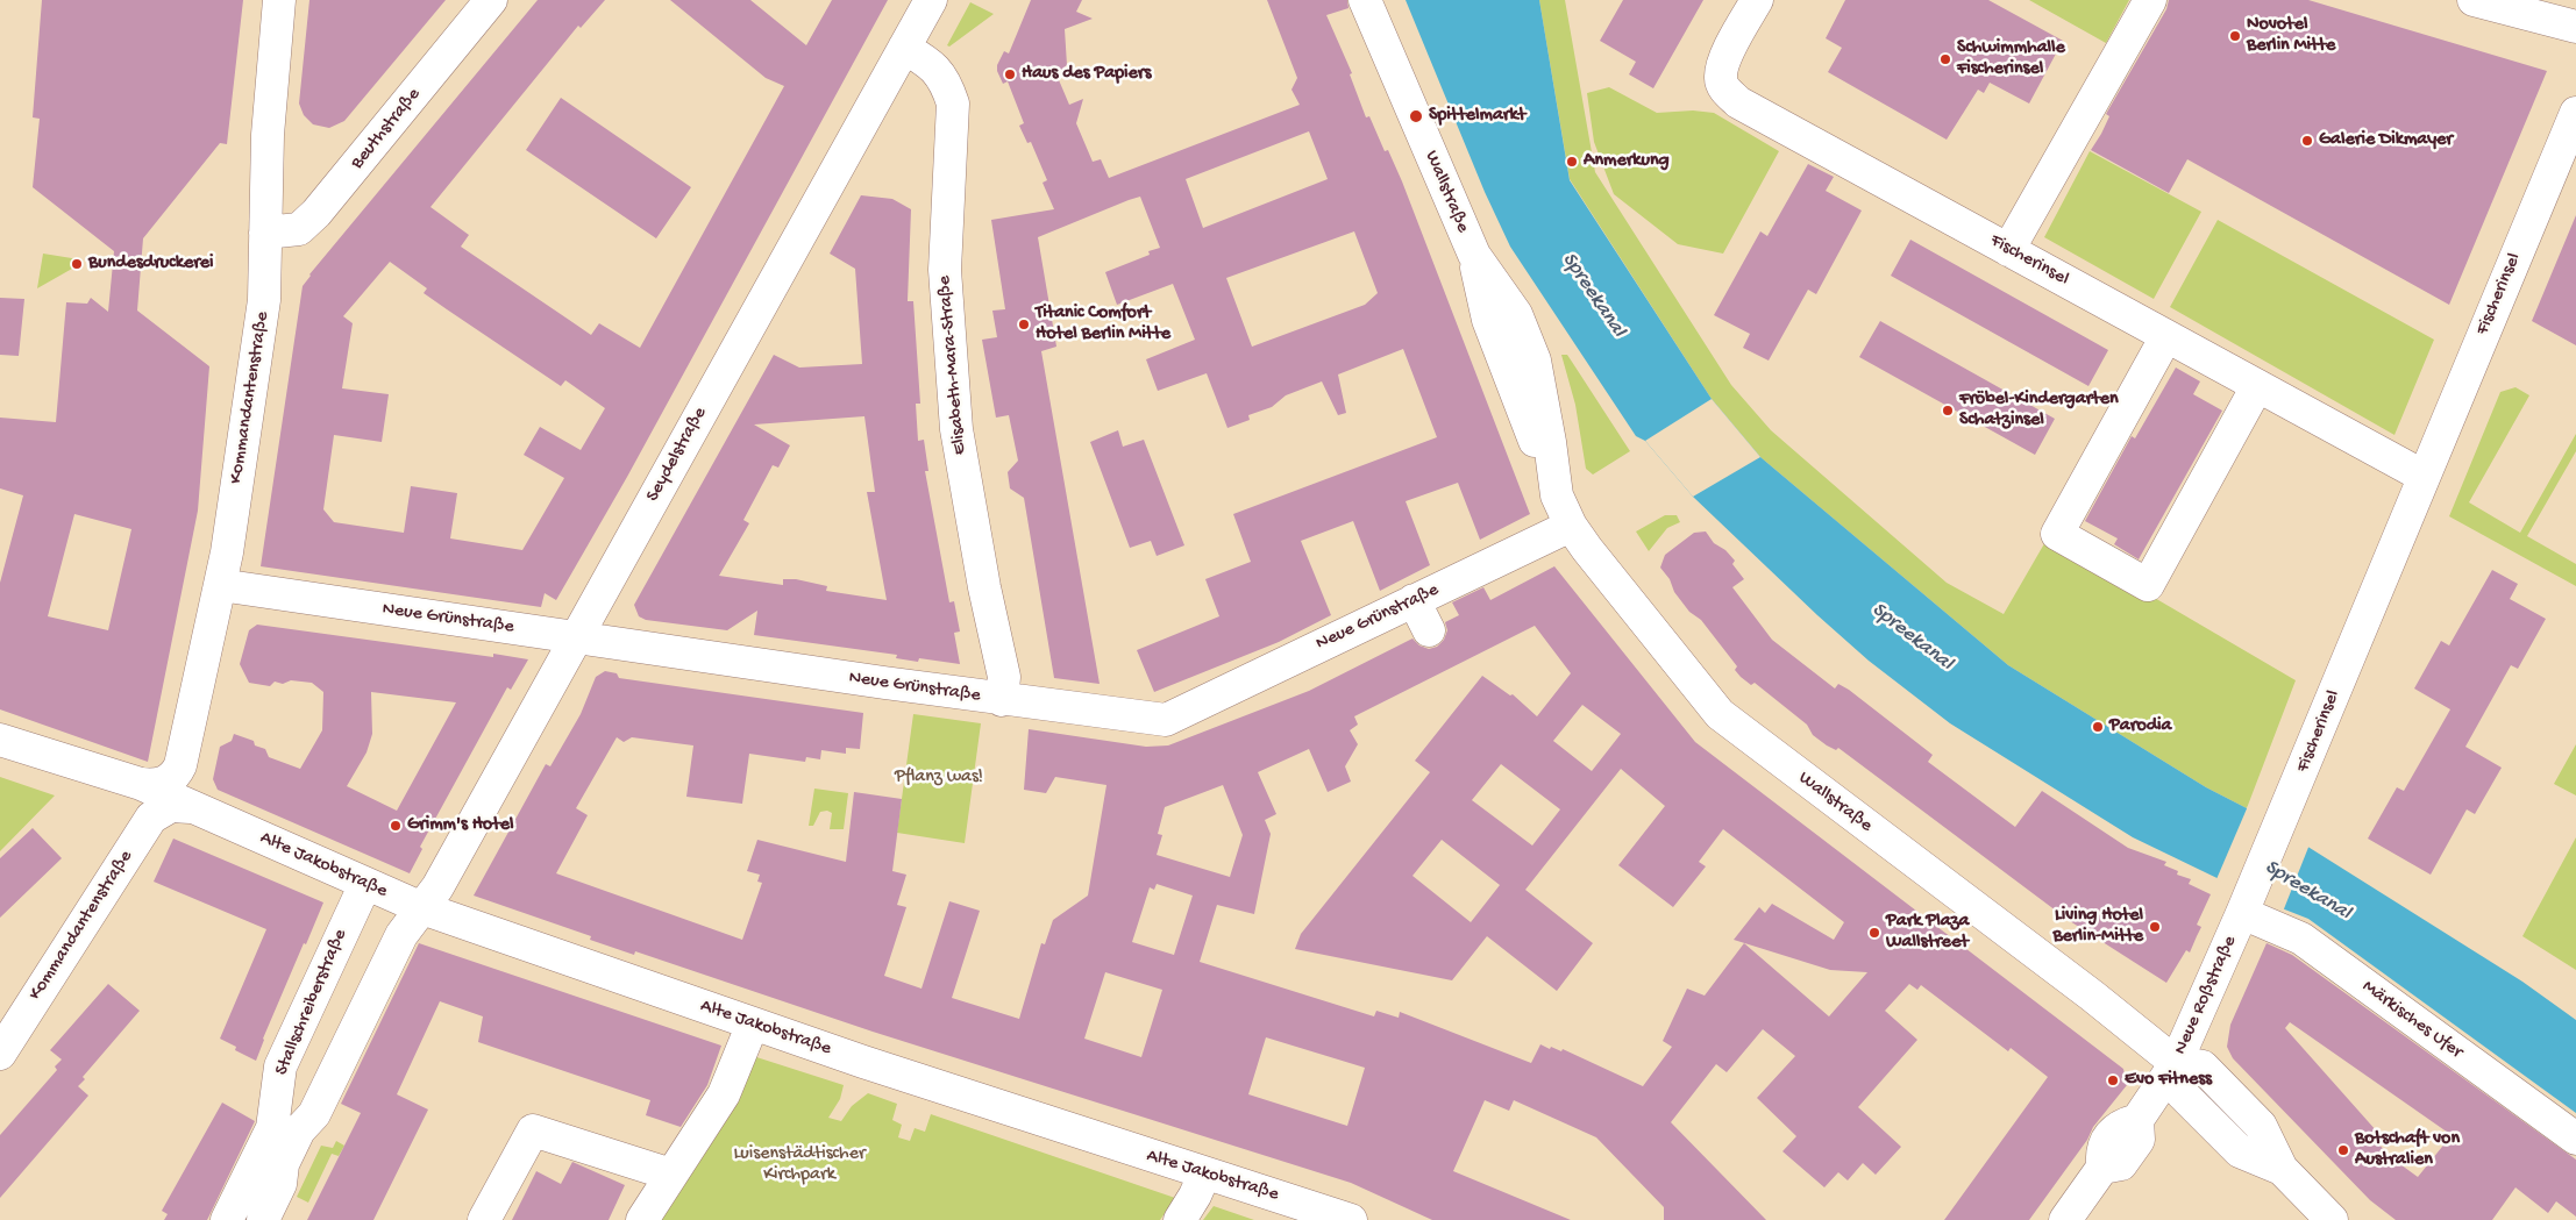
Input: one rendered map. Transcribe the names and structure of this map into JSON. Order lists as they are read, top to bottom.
{
  "streets": {
    "street": [
      "Beuthstraße",
      "Wallstraße",
      "Fischerinsel",
      "Elisabeth-Mara-Straße",
      "Kommandantenstraße",
      "Seydelstraße",
      "Neue Grünstraße",
      "Alte Jakobstraße",
      "Neue Roßstraße",
      "Stallschreiberstraße",
      "Märkisches Ufer"
    ]
  },
  "crossings": [
    ["Beuthstraße", "Kommandantenstraße"],
    ["Wallstraße", "Neue Grünstraße"],
    ["Wallstraße", "Neue Roßstraße"],
    ["Fischerinsel", "Neue Roßstraße"],
    ["Fischerinsel", "Märkisches Ufer"],
    ["Elisabeth-Mara-Straße", "Seydelstraße"],
    ["Elisabeth-Mara-Straße", "Neue Grünstraße"],
    ["Kommandantenstraße", "Neue Grünstraße"],
    ["Kommandantenstraße", "Alte Jakobstraße"],
    ["Seydelstraße", "Neue Grünstraße"],
    ["Seydelstraße", "Alte Jakobstraße"],
    ["Alte Jakobstraße", "Stallschreiberstraße"],
    ["Neue Roßstraße", "Märkisches Ufer"]
  ],
  "water": ["Spreekanal"],
  "parks": ["Pflanz was!", "Luisenstädtischer Kirchpark"],
  "places": [
    "Novotel Berlin Mitte",
    "Schwimmhalle Fischerinsel",
    "Haus des Papiers",
    "Spittelmarkt",
    "Galerie Dikmayer",
    "Anmerkung",
    "Bundesdruckerei",
    "Titanic Comfort Hotel Berlin Mitte",
    "Fröbel-Kindergarten Schatzinsel",
    "Parodia",
    "Grimm's Hotel",
    "Living Hotel Berlin-Mitte",
    "Park Plaza Wallstreet",
    "Evo Fitness",
    "Botschaft von Australien"
  ]
}
